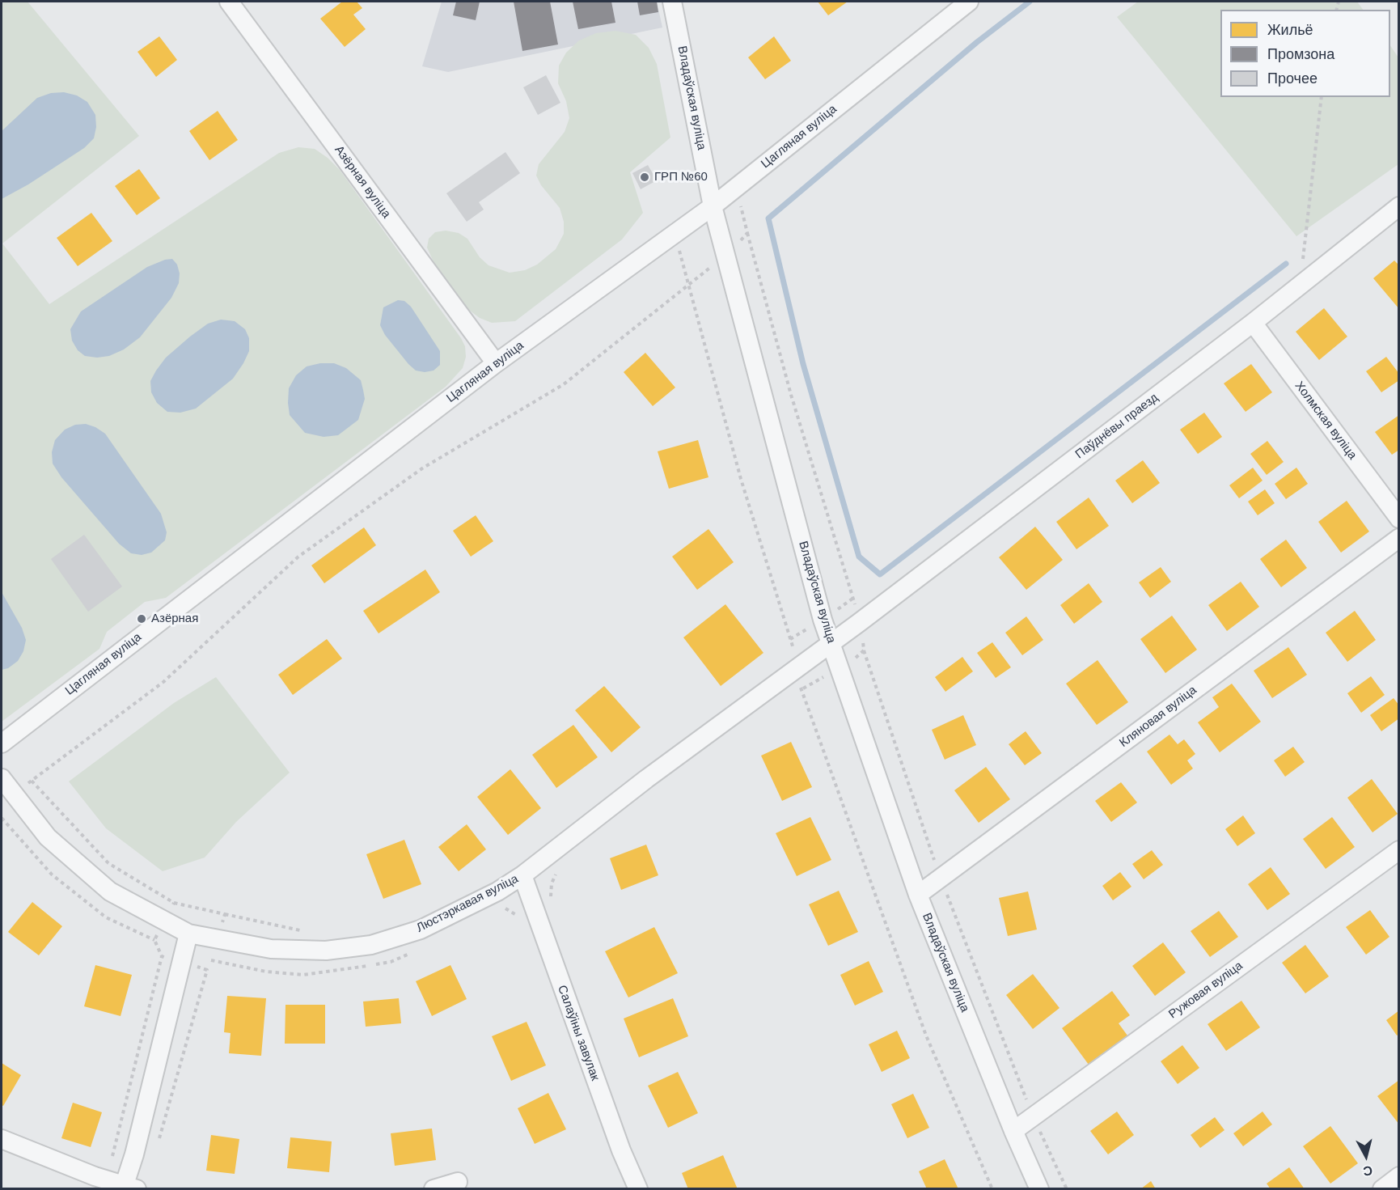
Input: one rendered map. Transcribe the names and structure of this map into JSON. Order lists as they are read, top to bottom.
{
  "streets": {
    "street": [
      "Владаўская вуліца",
      "Цагляная вуліца",
      "Азёрная вуліца",
      "Холмская вуліца",
      "Паўднёвы праезд",
      "Кляновая вуліца",
      "Люстэркавая вуліца",
      "Ружовая вуліца",
      "Салаўіны завулак"
    ]
  },
  "crossings": [
    ["Владаўская вуліца", "Цагляная вуліца"],
    ["Владаўская вуліца", "Паўднёвы праезд"],
    ["Владаўская вуліца", "Кляновая вуліца"],
    ["Владаўская вуліца", "Люстэркавая вуліца"],
    ["Владаўская вуліца", "Ружовая вуліца"],
    ["Цагляная вуліца", "Азёрная вуліца"],
    ["Холмская вуліца", "Паўднёвы праезд"],
    ["Паўднёвы праезд", "Люстэркавая вуліца"],
    ["Люстэркавая вуліца", "Салаўіны завулак"]
  ],
  "places": ["ГРП №60", "Азёрная"],
  "legend": ["Жильё", "Промзона", "Прочее"],
  "north": "bottom"
}
